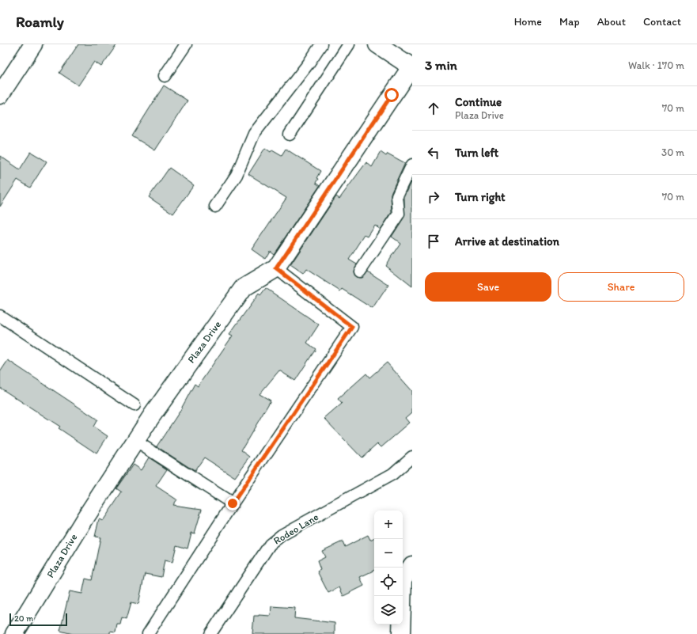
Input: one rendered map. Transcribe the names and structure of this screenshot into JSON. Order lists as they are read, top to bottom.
{
  "streets": {
    "street": ["Plaza Drive"],
    "lane": ["Rodeo Lane"]
  },
  "scale_bar": "20 m",
  "page": {
    "header": "Roamly",
    "nav": [
      "Home",
      "Map",
      "About",
      "Contact"
    ],
    "heading": ["3 min", "Walk · 170 m"],
    "list": [
      ["Continue", "Plaza Drive", "70 m"],
      ["Turn left", "30 m"],
      ["Turn right", "70 m"],
      "Arrive at destination"
    ],
    "buttons": ["Save", "Share"],
    "map_buttons": ["+", "−"],
    "scale": "20 m"
  }
}
